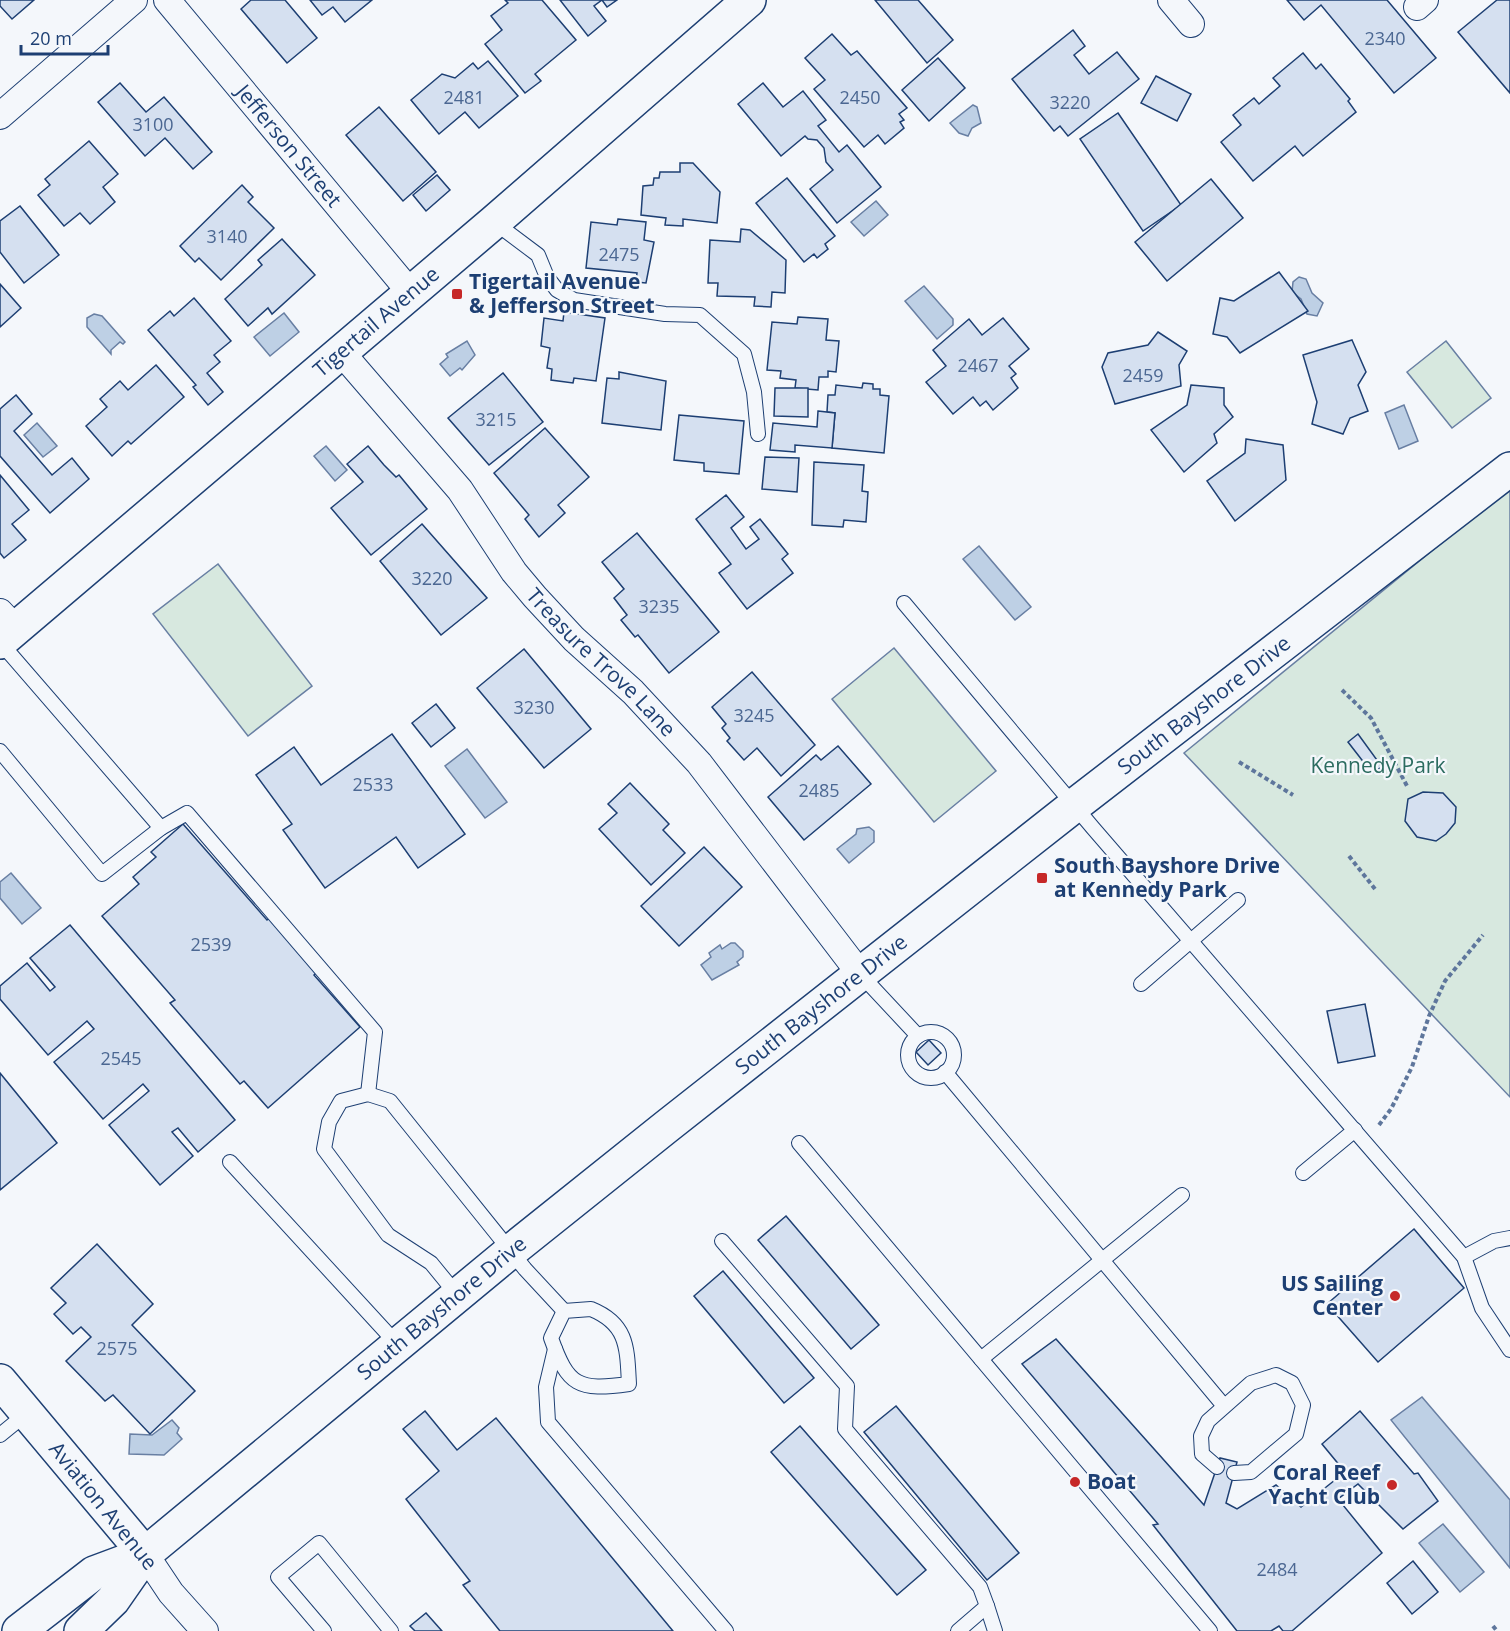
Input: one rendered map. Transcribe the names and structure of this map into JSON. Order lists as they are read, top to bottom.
{
  "streets": {
    "main road": ["Tigertail Avenue", "South Bayshore Drive", "Aviation Avenue"],
    "street": ["Jefferson Street", "Treasure Trove Lane"]
  },
  "crossings": [
    ["Jefferson Street", "Tigertail Avenue"],
    ["Tigertail Avenue", "Treasure Trove Lane"],
    ["Treasure Trove Lane", "South Bayshore Drive"],
    ["South Bayshore Drive", "Aviation Avenue"]
  ],
  "parks": ["Kennedy Park"],
  "places": {
    "transit": ["Tigertail Avenue & Jefferson Street", "South Bayshore Drive at Kennedy Park"],
    "other": ["US Sailing Center", "Boat", "Coral Reef Yacht Club"]
  },
  "house_numbers": [
    "2340",
    "2481",
    "2450",
    "3220",
    "3100",
    "3140",
    "2475",
    "2467",
    "2459",
    "3215",
    "3220",
    "3235",
    "3230",
    "3245",
    "2533",
    "2485",
    "2539",
    "2545",
    "2575",
    "2484"
  ],
  "scale_bar": "20 m"
}
